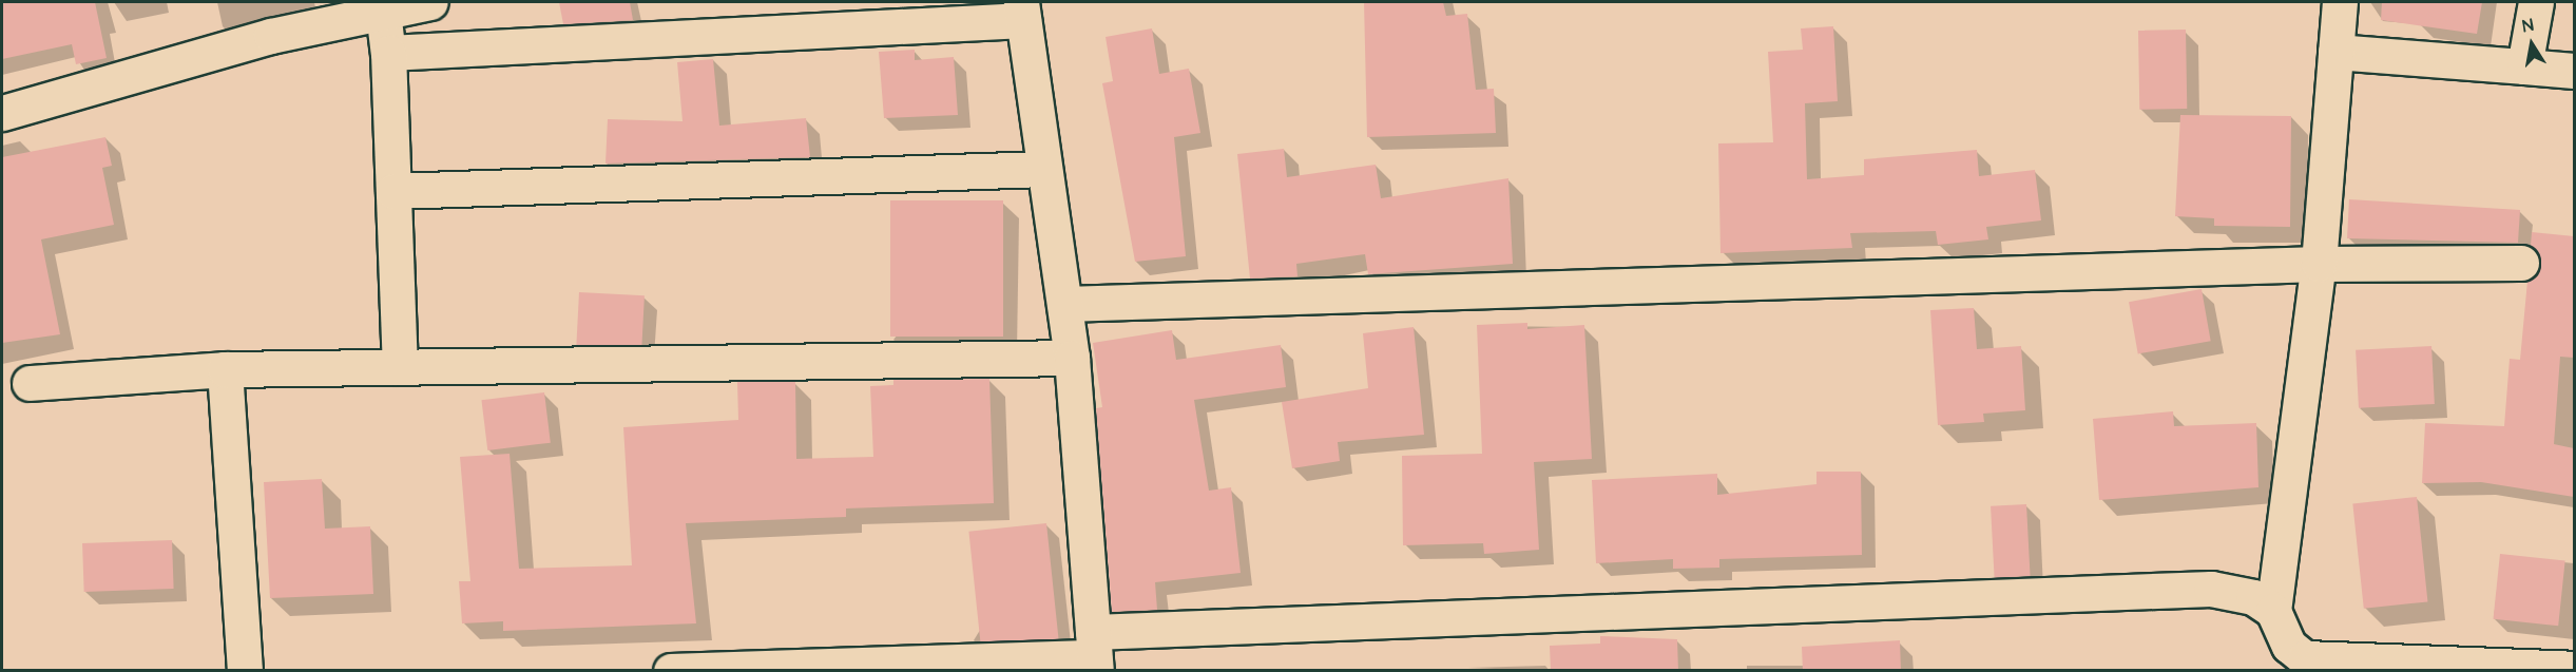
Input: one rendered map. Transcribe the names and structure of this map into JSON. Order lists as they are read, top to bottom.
{
  "north": "top"
}
